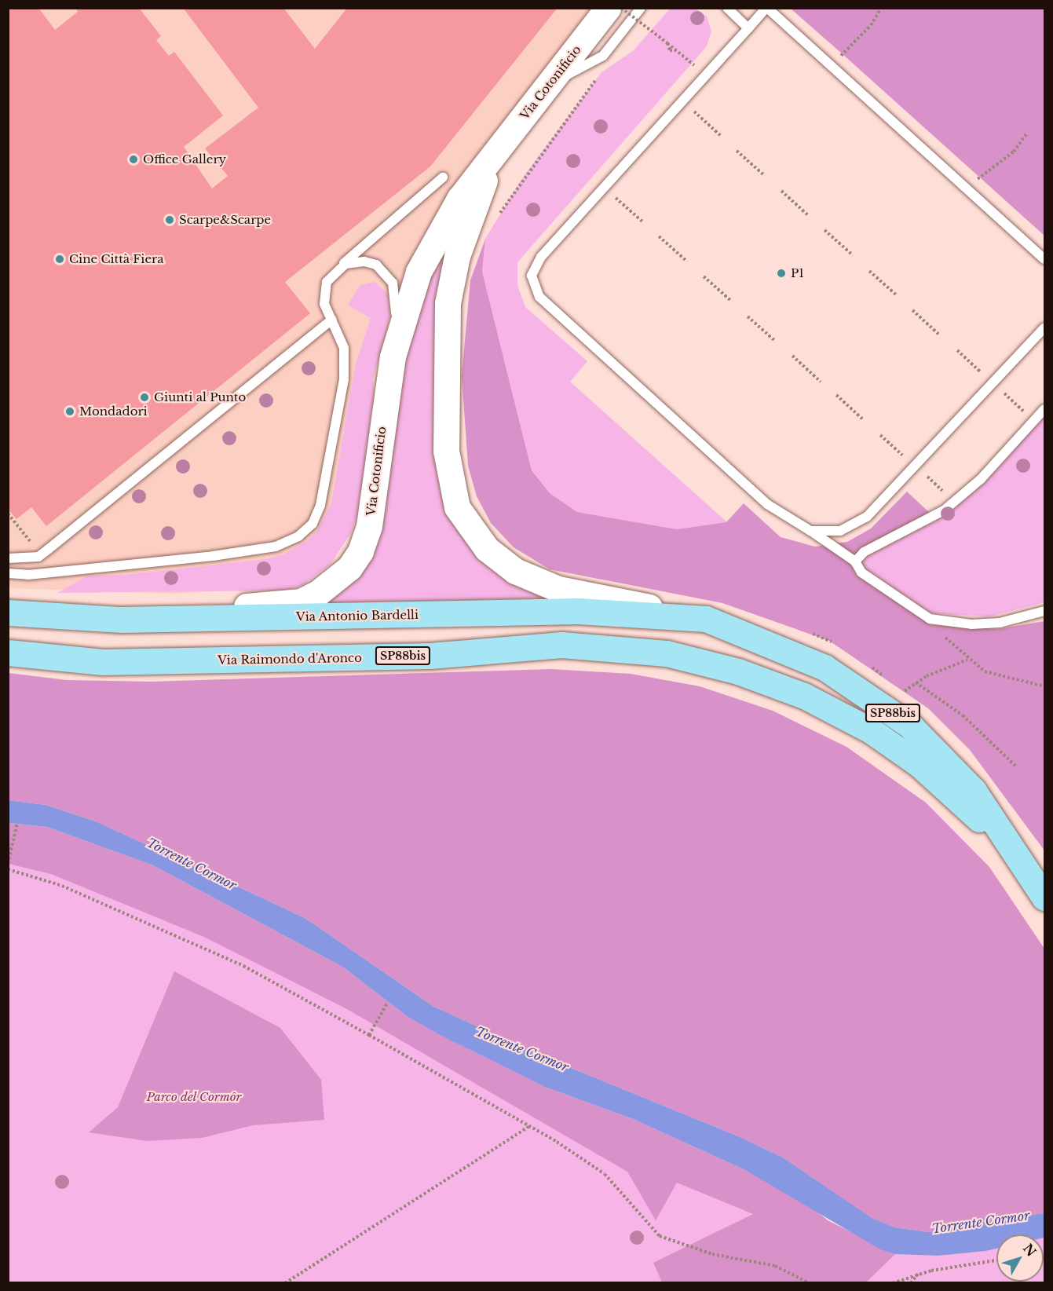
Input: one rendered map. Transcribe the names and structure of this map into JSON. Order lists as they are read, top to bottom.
{
  "streets": {
    "main road": ["Via Antonio Bardelli", "SP88bis", "Via Raimondo d'Aronco"],
    "street": ["Via Cotonificio"]
  },
  "crossings": [
    ["Via Cotonificio", "Via Antonio Bardelli"],
    ["Via Cotonificio", "Via Raimondo d'Aronco"],
    ["Via Antonio Bardelli", "Via Raimondo d'Aronco"],
    ["SP88bis", "Via Raimondo d'Aronco"]
  ],
  "water": ["Torrente Cormor"],
  "parks": ["Parco del Cormôr"],
  "places": [
    "Office Gallery",
    "Scarpe&Scarpe",
    "Cine Città Fiera",
    "P1",
    "Giunti al Punto",
    "Mondadori"
  ],
  "north": "top right"
}
